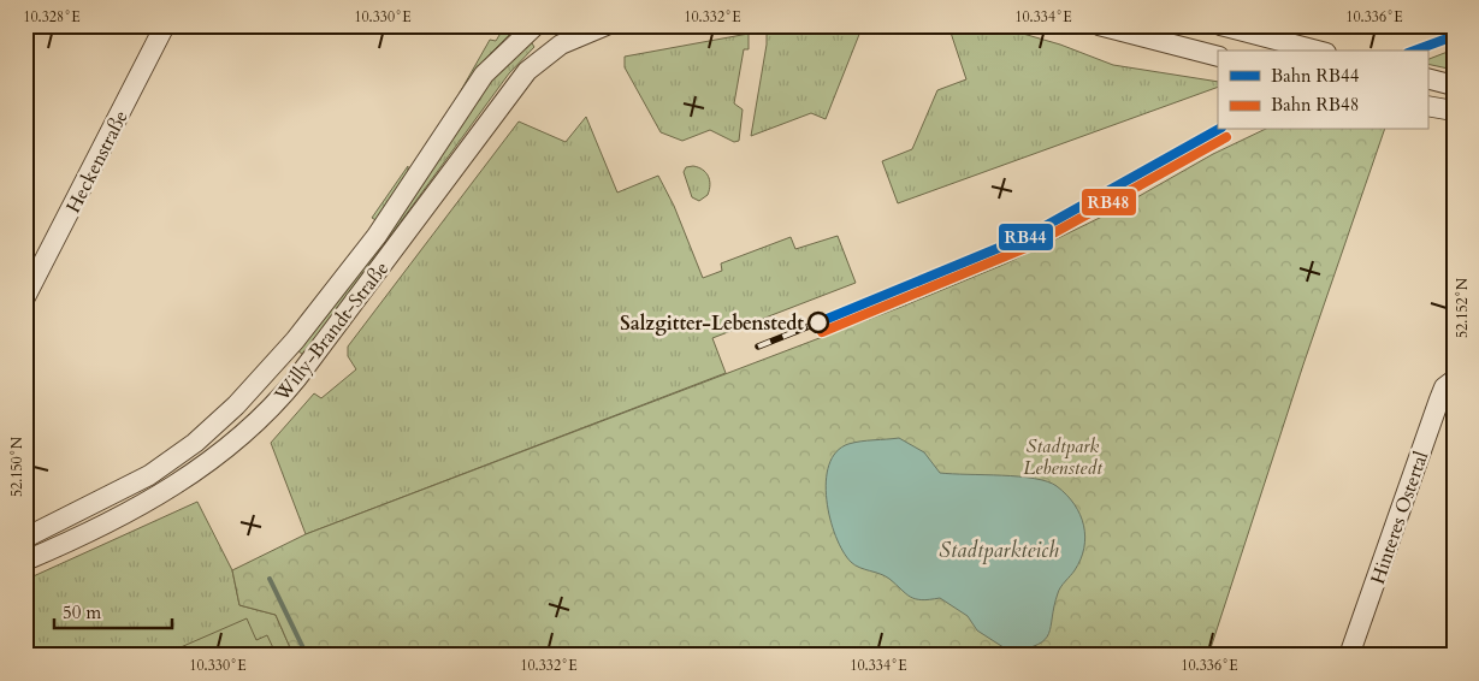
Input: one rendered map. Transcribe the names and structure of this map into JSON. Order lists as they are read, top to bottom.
{
  "streets": {
    "street": ["Heckenstraße", "Willy-Brandt-Straße", "Hinteres Ostertal"]
  },
  "water": ["Stadtparkteich"],
  "parks": ["Stadtpark Lebenstedt"],
  "places": ["Salzgitter-Lebenstedt"],
  "lines": ["rail line RB44", "rail line RB48"],
  "legend": ["Bahn RB44", "Bahn RB48"],
  "scale_bar": "50 m",
  "coordinates": [
    "10.328°E",
    "10.330°E",
    "10.332°E",
    "10.334°E",
    "10.336°E",
    "52.152°N",
    "52.150°N"
  ]
}
